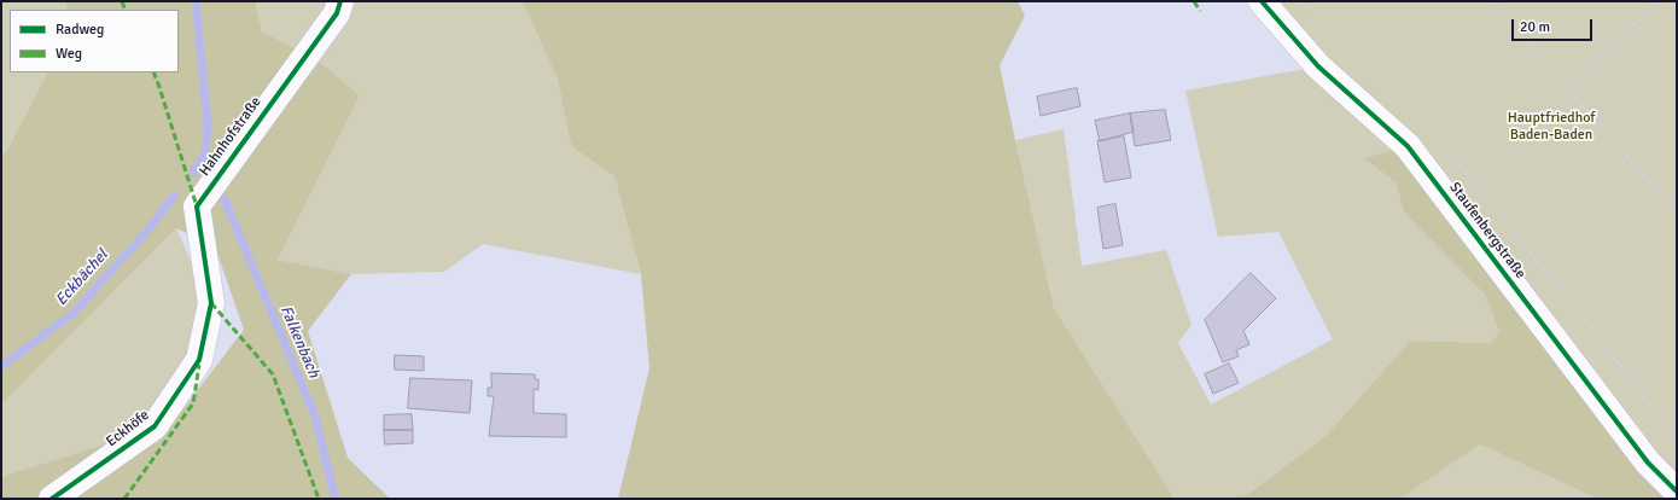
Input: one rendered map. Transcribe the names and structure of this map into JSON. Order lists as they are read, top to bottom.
{
  "streets": {
    "street": ["Hahnhofstraße", "Staufenbergstraße", "Eckhöfe"]
  },
  "crossings": [
    ["Hahnhofstraße", "Eckhöfe"]
  ],
  "water": ["Eckbächel", "Falkenbach"],
  "parks": ["Hauptfriedhof Baden-Baden"],
  "legend": ["Radweg", "Weg"],
  "scale_bar": "20 m"
}
